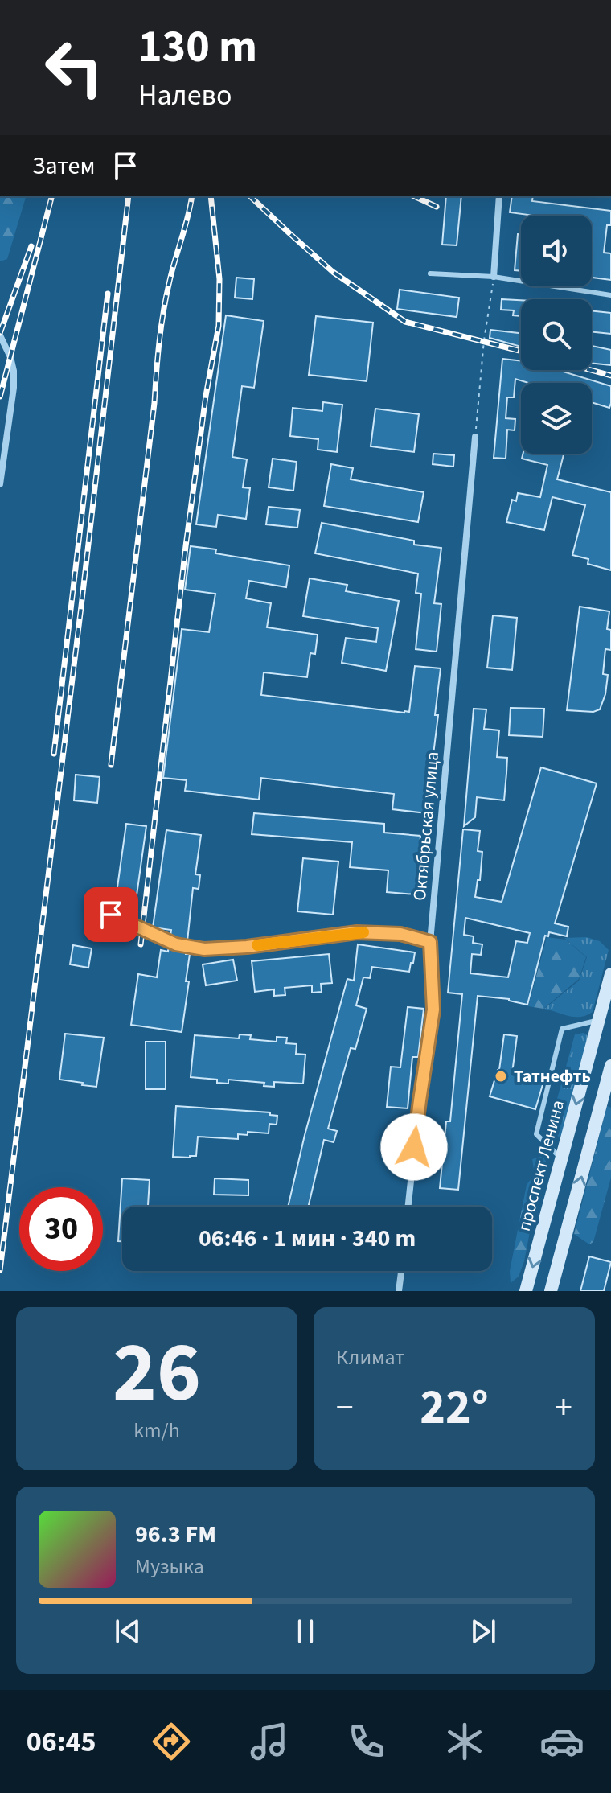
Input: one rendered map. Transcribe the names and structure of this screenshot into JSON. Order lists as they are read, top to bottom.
{
  "streets": {
    "main road": ["проспект Ленина"],
    "street": ["Октябрьская улица"]
  },
  "places": ["Татнефть"],
  "page": {
    "turn": ["130 m", "Налево"],
    "then": "Затем",
    "limit": "30",
    "trip": "06:46 · 1 мин · 340 m",
    "tile": [
      ["26", "km/h"],
      "Климат"
    ],
    "heat": ["−", "22°", "+"],
    "song": ["96.3 FM", "Музыка"],
    "tabs": "06:45"
  }
}
